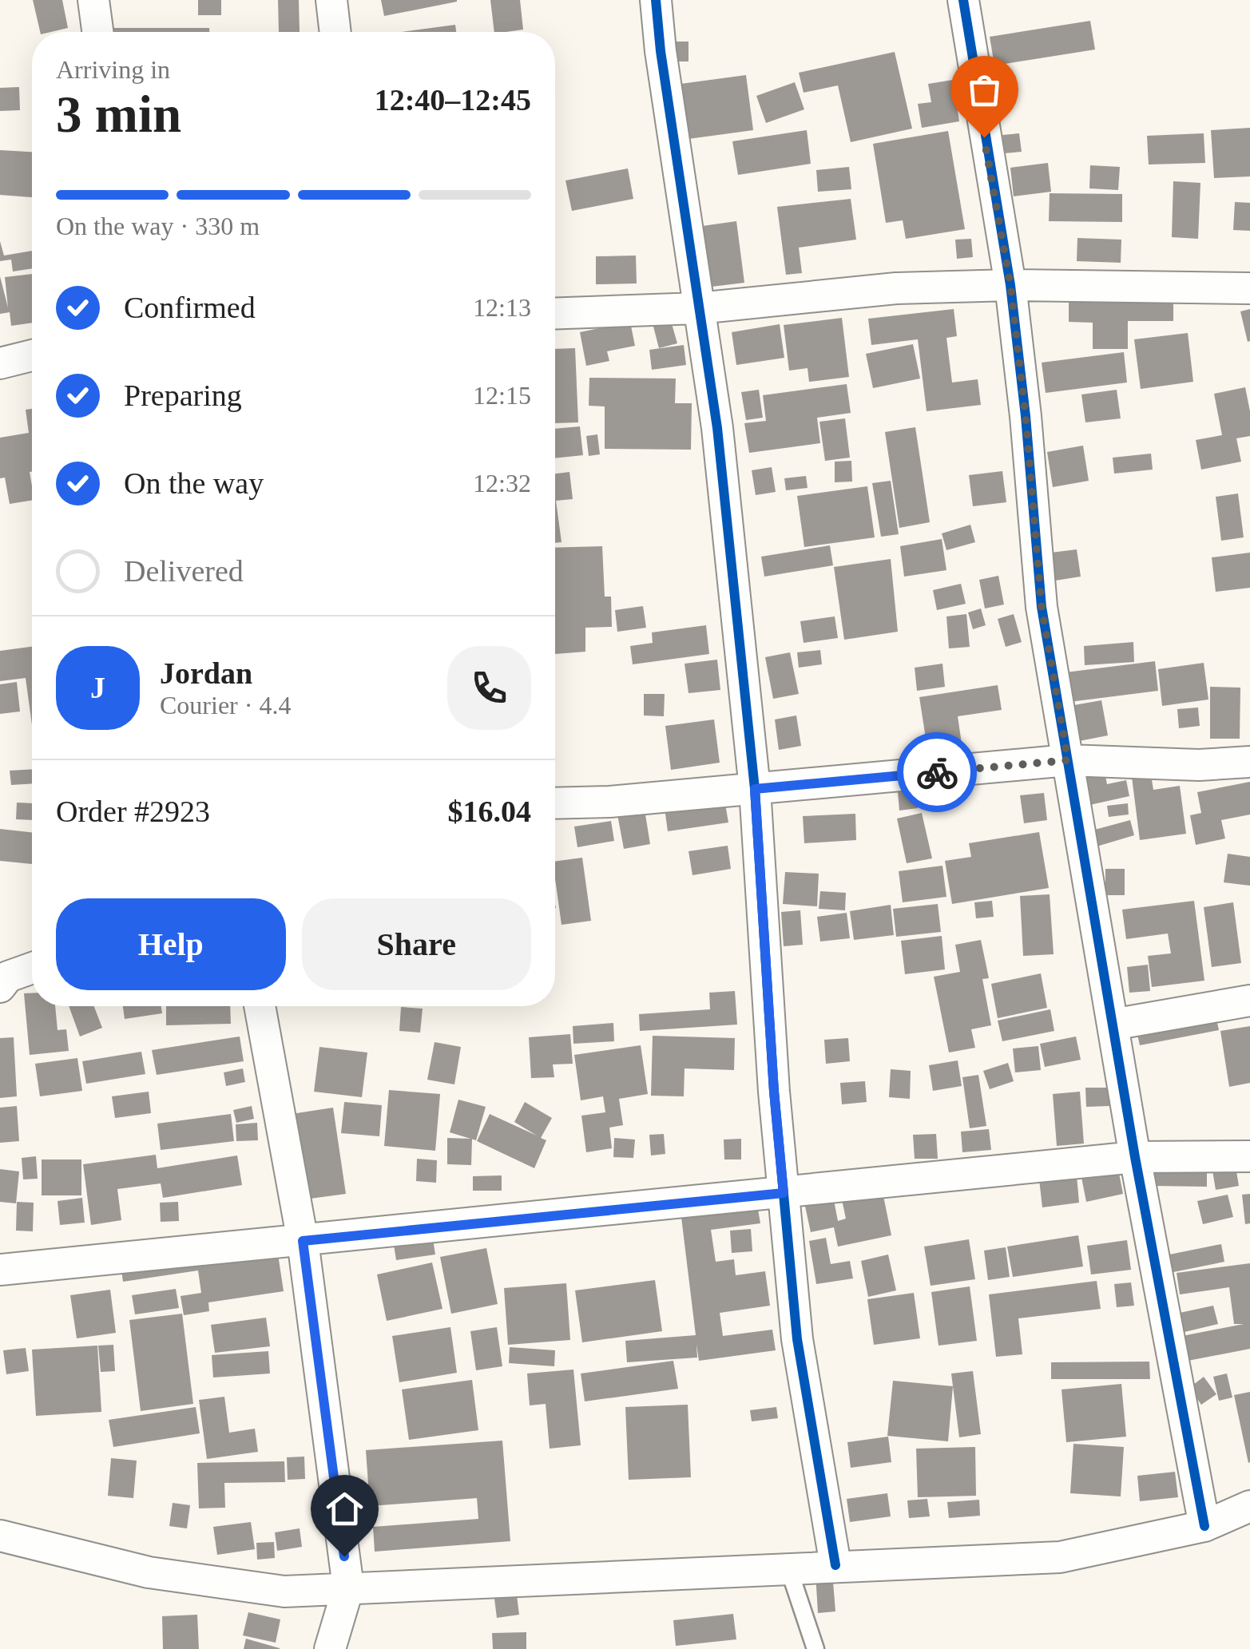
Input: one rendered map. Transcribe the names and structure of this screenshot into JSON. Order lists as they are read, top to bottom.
{
  "page": {
    "heading": ["3 min", "Arriving in", "12:40–12:45"],
    "panel": [
      "Jordan",
      "Courier · 4.4",
      "Order #2923",
      "$16.04"
    ],
    "bar": "On the way · 330 m",
    "list": [
      ["Confirmed", "12:13"],
      ["Preparing", "12:15"],
      ["On the way", "12:32"],
      "Delivered"
    ],
    "round": "J",
    "buttons": ["Help", "Share"]
  }
}
